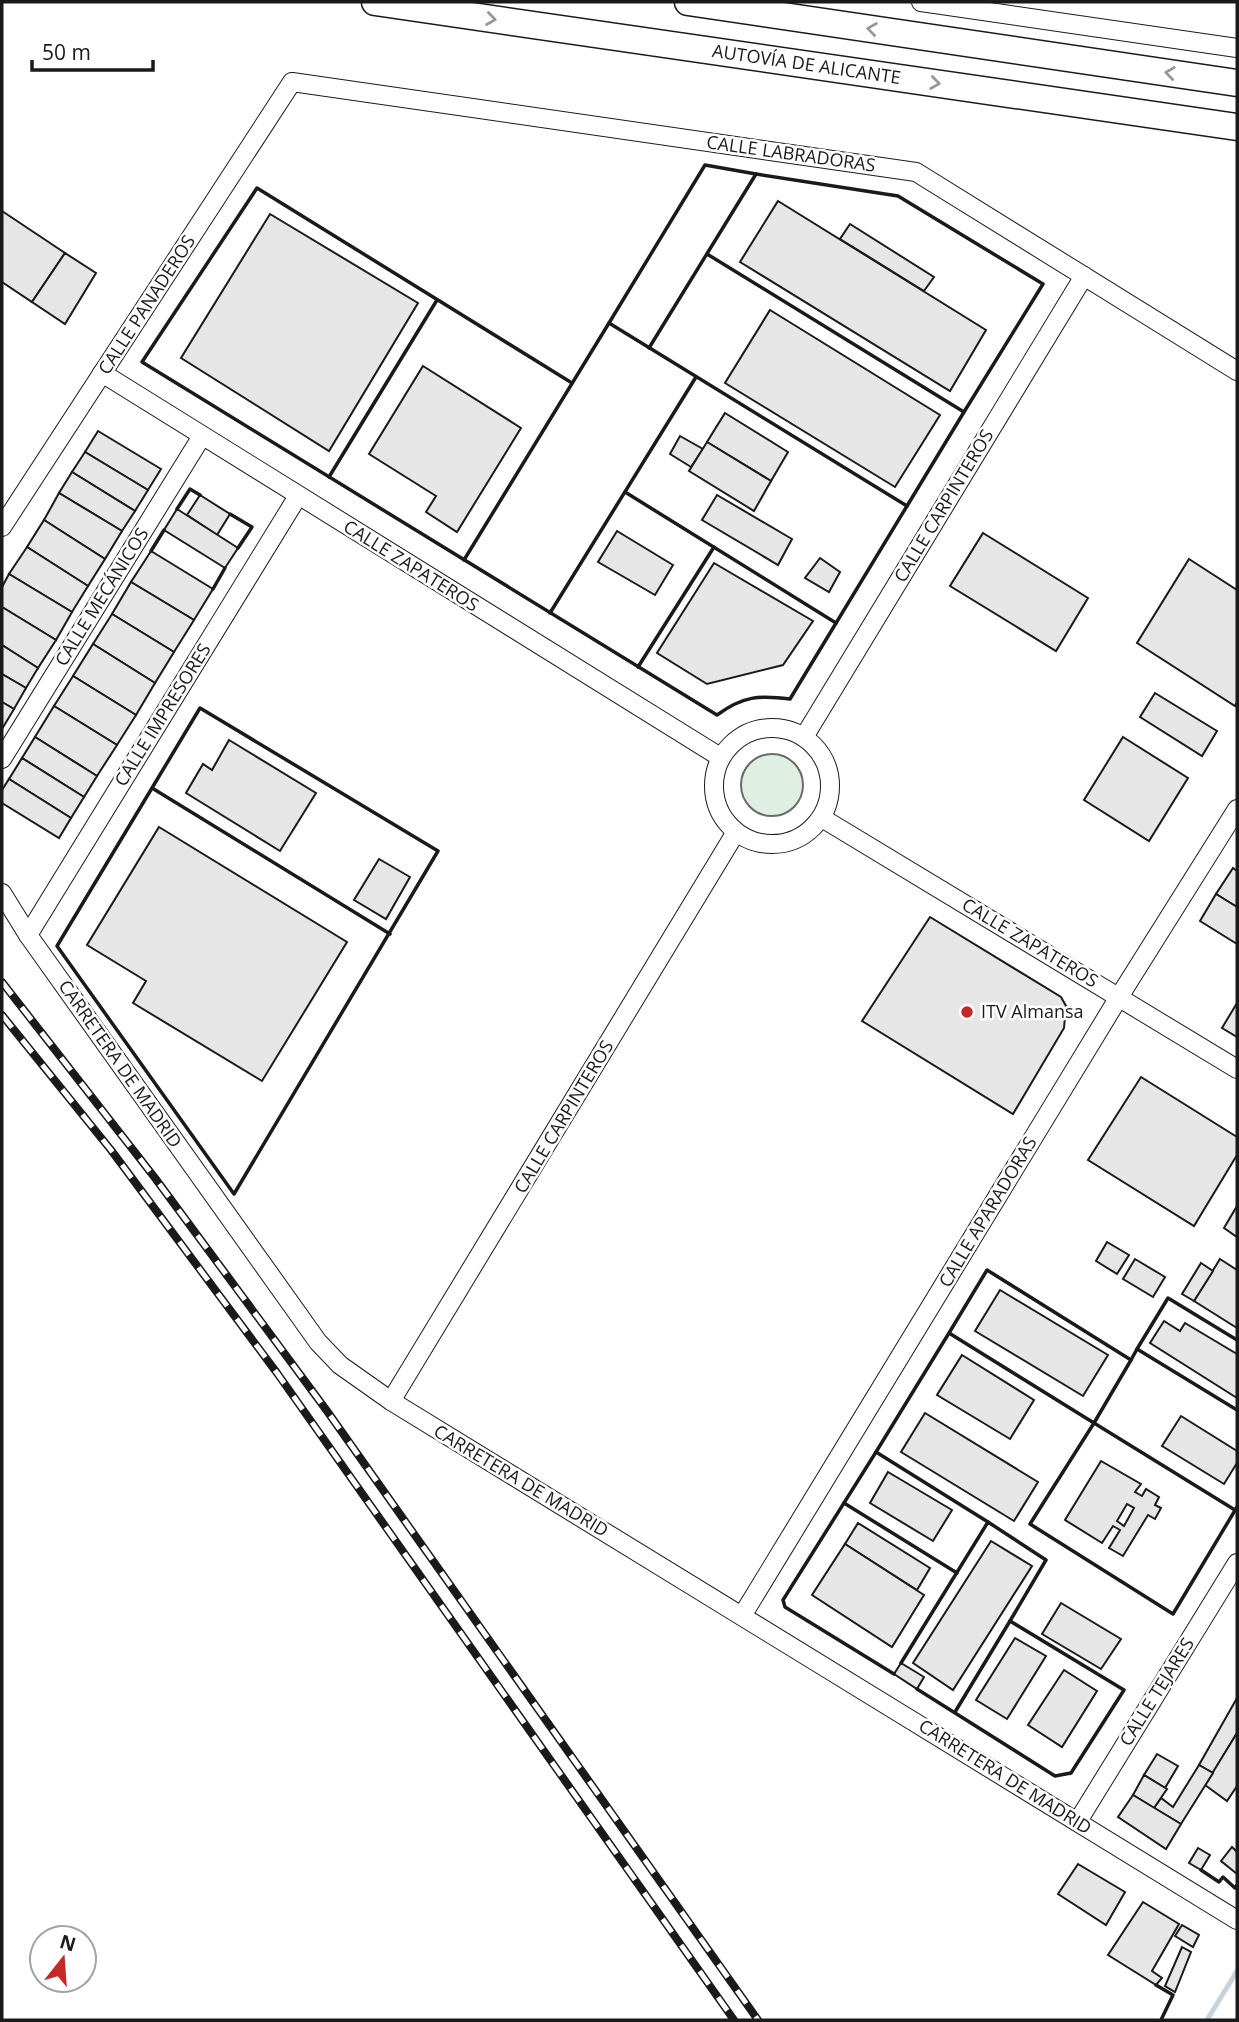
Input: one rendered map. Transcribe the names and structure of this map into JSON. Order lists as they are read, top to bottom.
{
  "streets": {
    "highway": ["AUTOVÍA DE ALICANTE"],
    "street": [
      "CALLE LABRADORAS",
      "CALLE PANADEROS",
      "CALLE CARPINTEROS",
      "CALLE ZAPATEROS",
      "CALLE MECÁNICOS",
      "CALLE IMPRESORES",
      "CARRETERA DE MADRID",
      "CALLE APARADORAS",
      "CALLE TEJARES"
    ]
  },
  "crossings": [
    ["CALLE LABRADORAS", "CALLE PANADEROS"],
    ["CALLE LABRADORAS", "CALLE CARPINTEROS"],
    ["CALLE PANADEROS", "CALLE ZAPATEROS"],
    ["CALLE CARPINTEROS", "CALLE ZAPATEROS"],
    ["CALLE CARPINTEROS", "CARRETERA DE MADRID"],
    ["CALLE ZAPATEROS", "CALLE MECÁNICOS"],
    ["CALLE ZAPATEROS", "CALLE IMPRESORES"],
    ["CALLE ZAPATEROS", "CALLE APARADORAS"],
    ["CALLE IMPRESORES", "CARRETERA DE MADRID"],
    ["CARRETERA DE MADRID", "CALLE APARADORAS"],
    ["CARRETERA DE MADRID", "CALLE TEJARES"]
  ],
  "places": ["ITV Almansa"],
  "scale_bar": "50 m",
  "north": "top"
}
